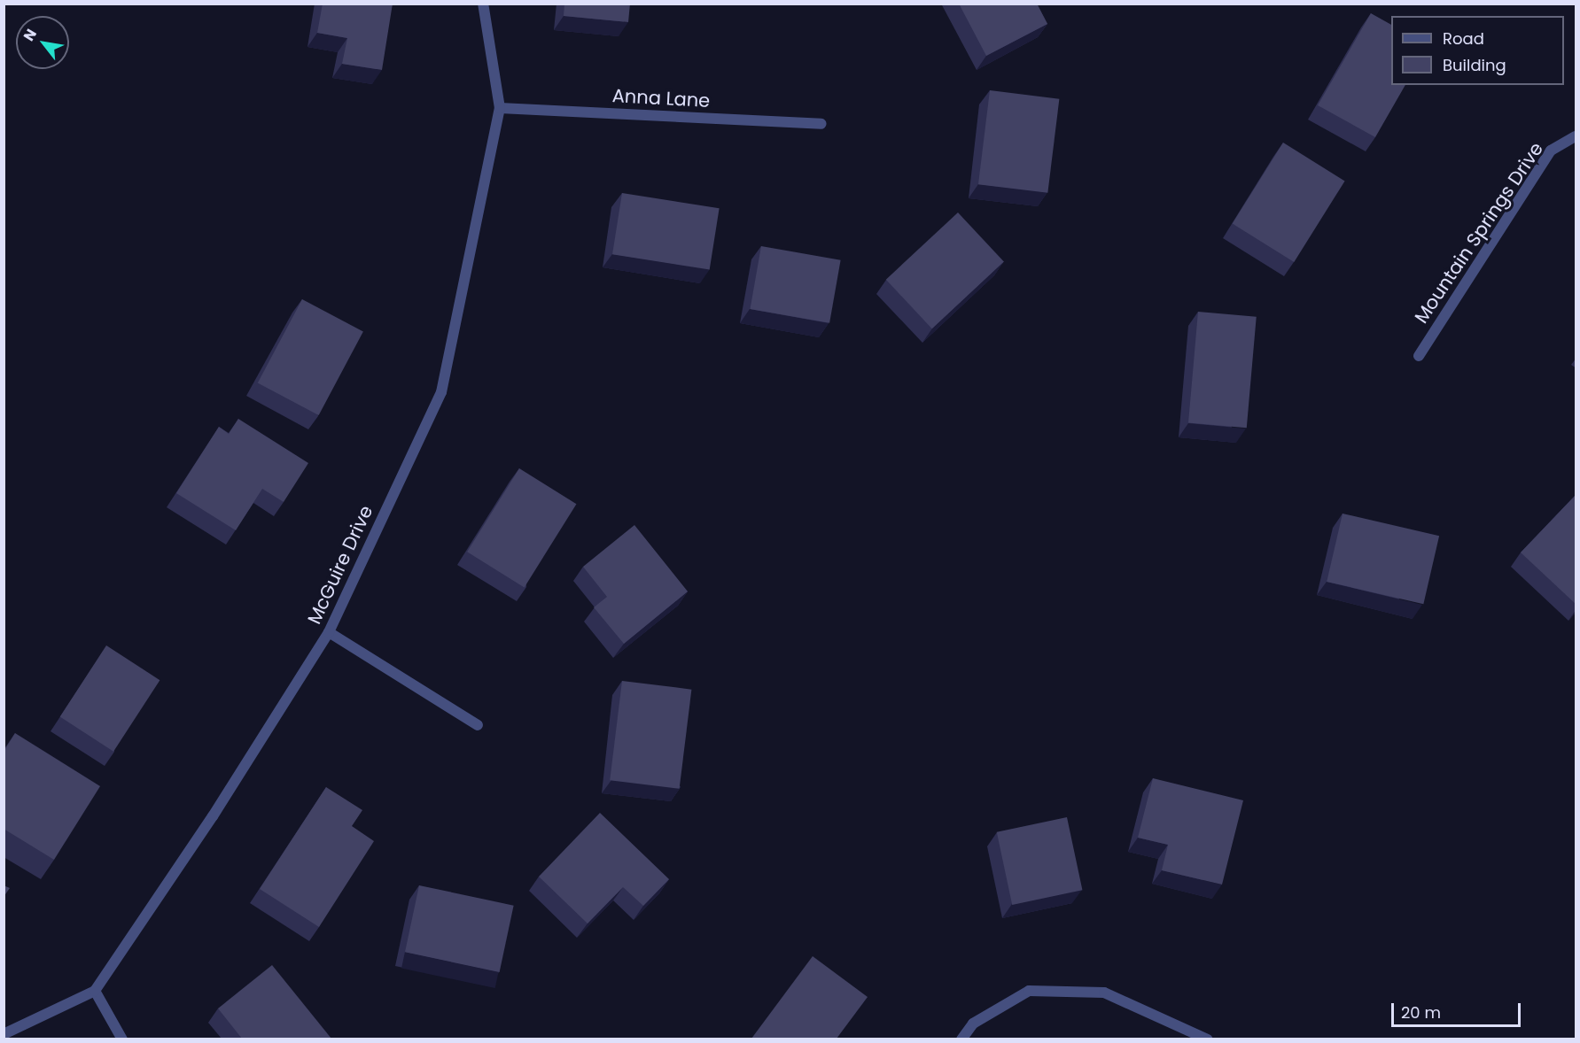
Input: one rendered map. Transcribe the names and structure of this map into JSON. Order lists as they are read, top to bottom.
{
  "streets": {
    "street": ["Anna Lane", "Mountain Springs Drive", "McGuire Drive"]
  },
  "crossings": [
    ["Anna Lane", "McGuire Drive"]
  ],
  "legend": ["Road", "Building"],
  "scale_bar": "20 m",
  "north": "top left"
}
